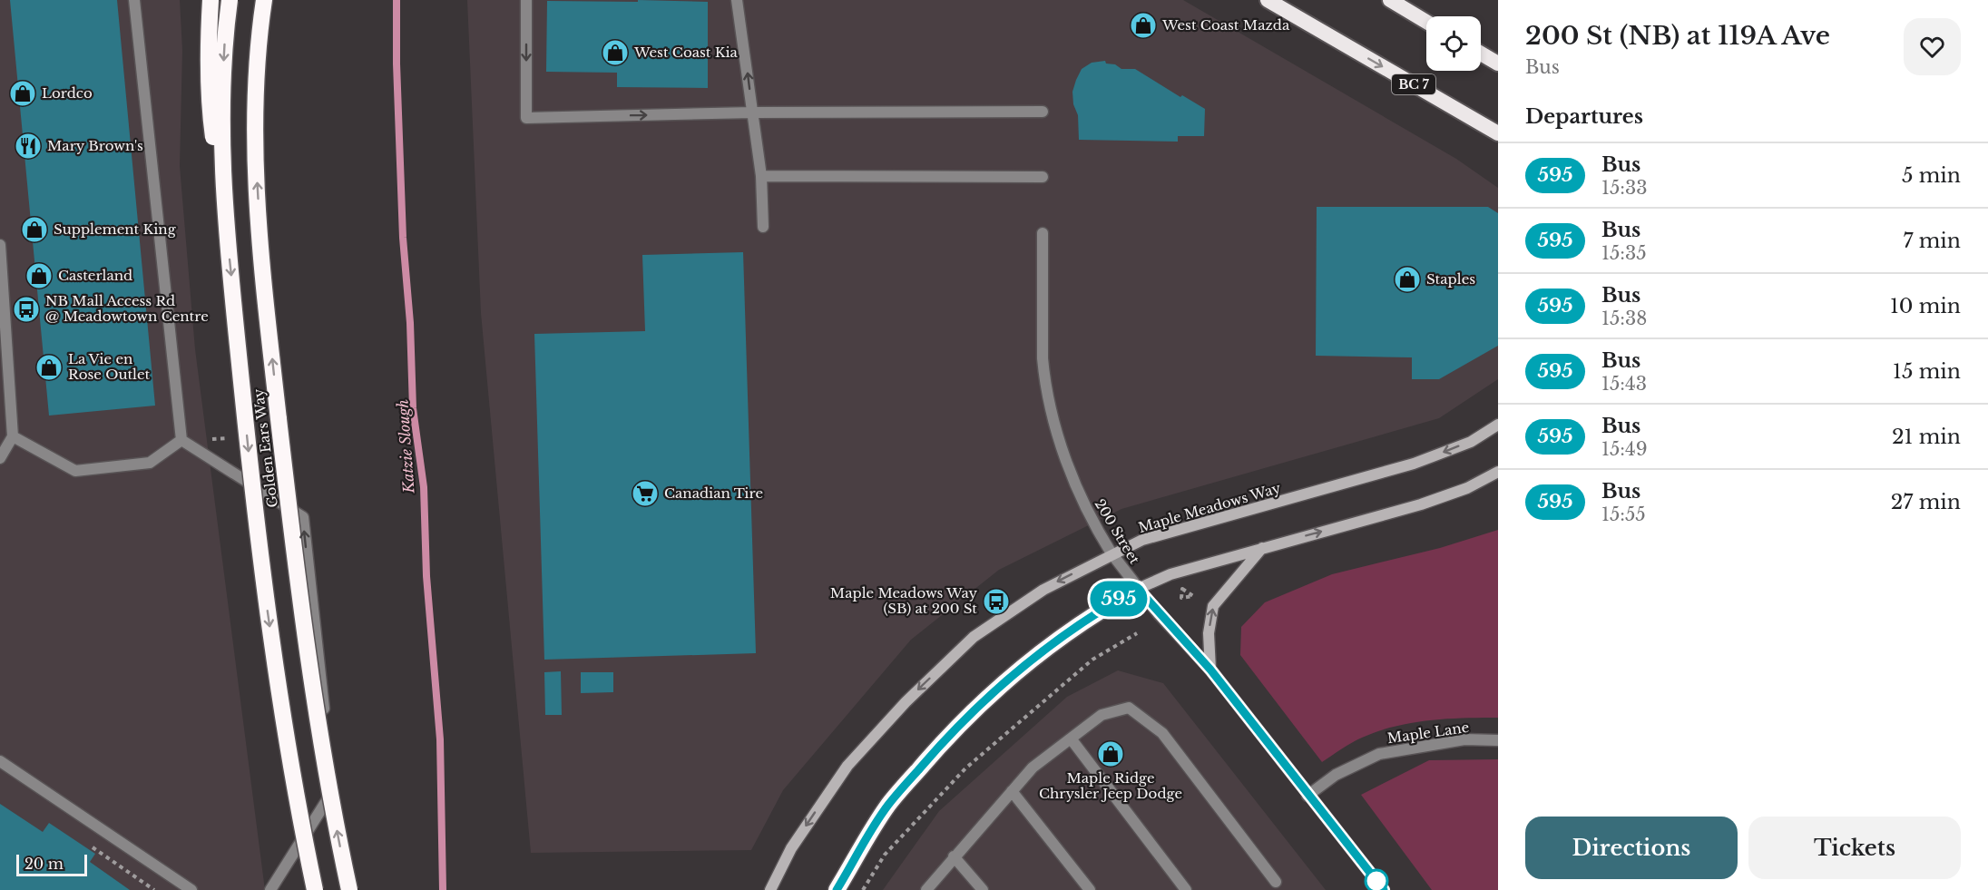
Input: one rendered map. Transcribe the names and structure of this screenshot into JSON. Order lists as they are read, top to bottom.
{
  "streets": {
    "highway": ["BC 7", "Golden Ears Way"],
    "main road": ["Maple Meadows Way"],
    "street": ["200 Street", "Maple Lane"]
  },
  "crossings": [
    ["Maple Meadows Way", "200 Street"],
    ["200 Street", "Maple Lane"]
  ],
  "water": ["Katzie Slough"],
  "places": {
    "shop": [
      "West Coast Mazda",
      "West Coast Kia",
      "Lordco",
      "Supplement King",
      "Casterland",
      "Staples",
      "La Vie en Rose Outlet",
      "Maple Ridge Chrysler Jeep Dodge"
    ],
    "restaurant": ["Mary Brown's"],
    "bus stop": ["NB Mall Access Rd @ Meadowtown Centre", "Maple Meadows Way (SB) at 200 St"],
    "supermarket": ["Canadian Tire"]
  },
  "lines": ["bus line 595"],
  "scale_bar": "20 m",
  "page": {
    "on_map": "595",
    "heading": [
      ["200 St (NB) at 119A Ave", "Bus"],
      "Departures"
    ],
    "list": [
      {
        "mark": "595",
        "name": "Bus",
        "note": "15:33",
        "value": "5 min"
      },
      {
        "mark": "595",
        "name": "Bus",
        "note": "15:35",
        "value": "7 min"
      },
      {
        "mark": "595",
        "name": "Bus",
        "note": "15:38",
        "value": "10 min"
      },
      {
        "mark": "595",
        "name": "Bus",
        "note": "15:43",
        "value": "15 min"
      },
      {
        "mark": "595",
        "name": "Bus",
        "note": "15:49",
        "value": "21 min"
      },
      {
        "mark": "595",
        "name": "Bus",
        "note": "15:55",
        "value": "27 min"
      }
    ],
    "buttons": ["Directions", "Tickets"],
    "scale": "20 m"
  }
}
